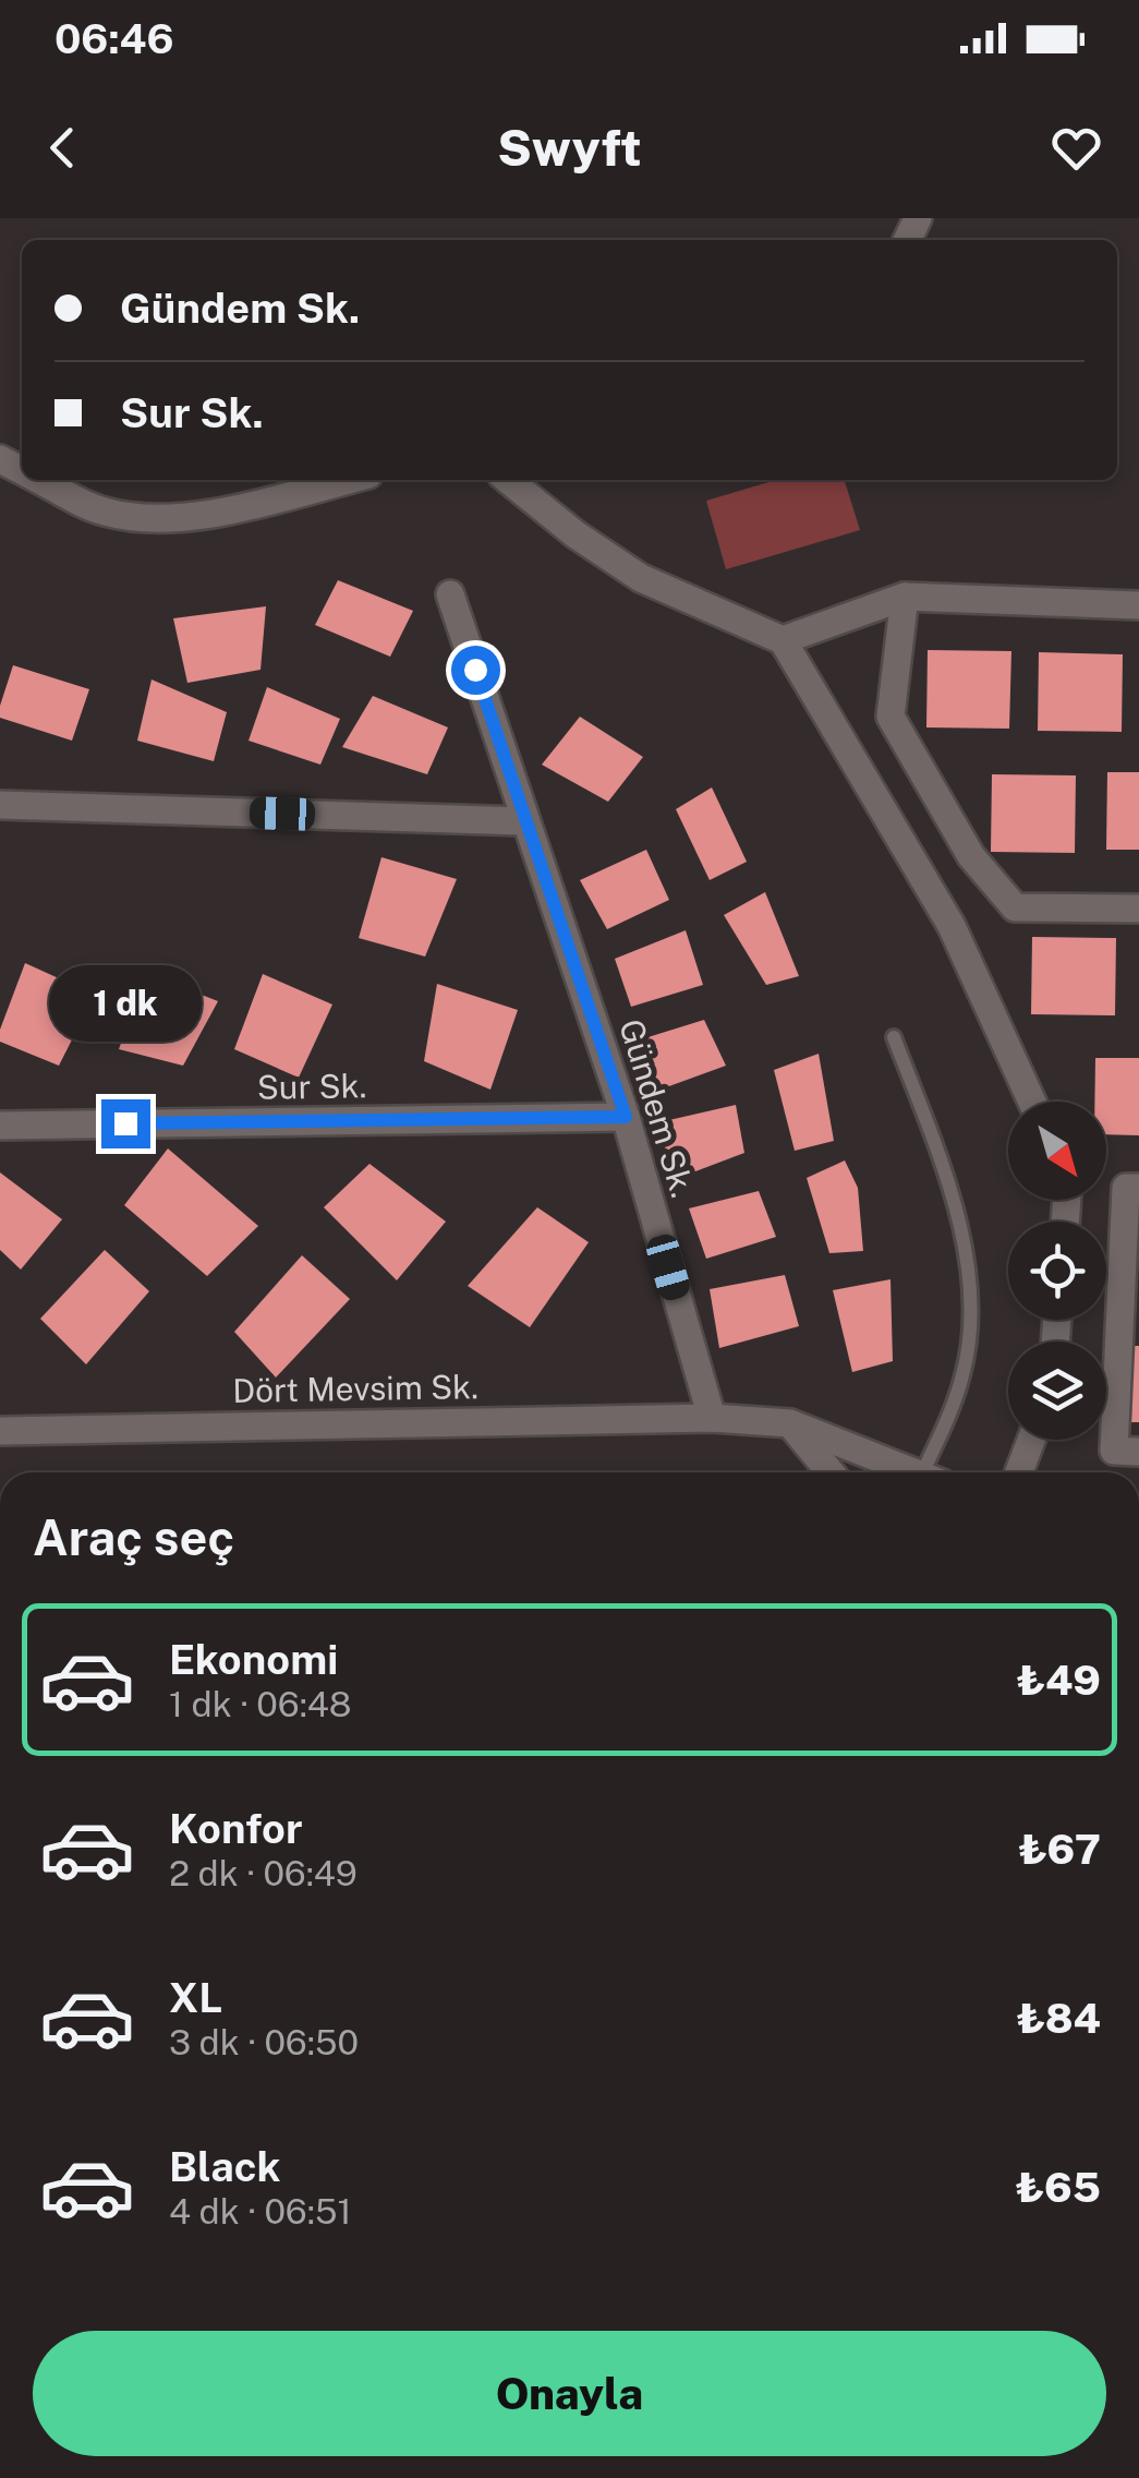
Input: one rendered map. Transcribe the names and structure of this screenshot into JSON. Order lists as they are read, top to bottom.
{
  "streets": {
    "street": ["Sur Sk.", "Gündem Sk.", "Dört Mevsim Sk."]
  },
  "crossings": [
    ["Sur Sk.", "Gündem Sk."],
    ["Gündem Sk.", "Dört Mevsim Sk."]
  ],
  "north": "bottom right",
  "page": {
    "status": "06:46",
    "header": "Swyft",
    "banner": ["Gündem Sk.", "Sur Sk."],
    "bubble": "1 dk",
    "heading": "Araç seç",
    "list": [
      {
        "name": "Ekonomi",
        "note": "1 dk · 06:48",
        "value": "₺49"
      },
      {
        "name": "Konfor",
        "note": "2 dk · 06:49",
        "value": "₺67"
      },
      {
        "name": "XL",
        "note": "3 dk · 06:50",
        "value": "₺84"
      },
      {
        "name": "Black",
        "note": "4 dk · 06:51",
        "value": "₺65"
      }
    ],
    "buttons": "Onayla"
  }
}
